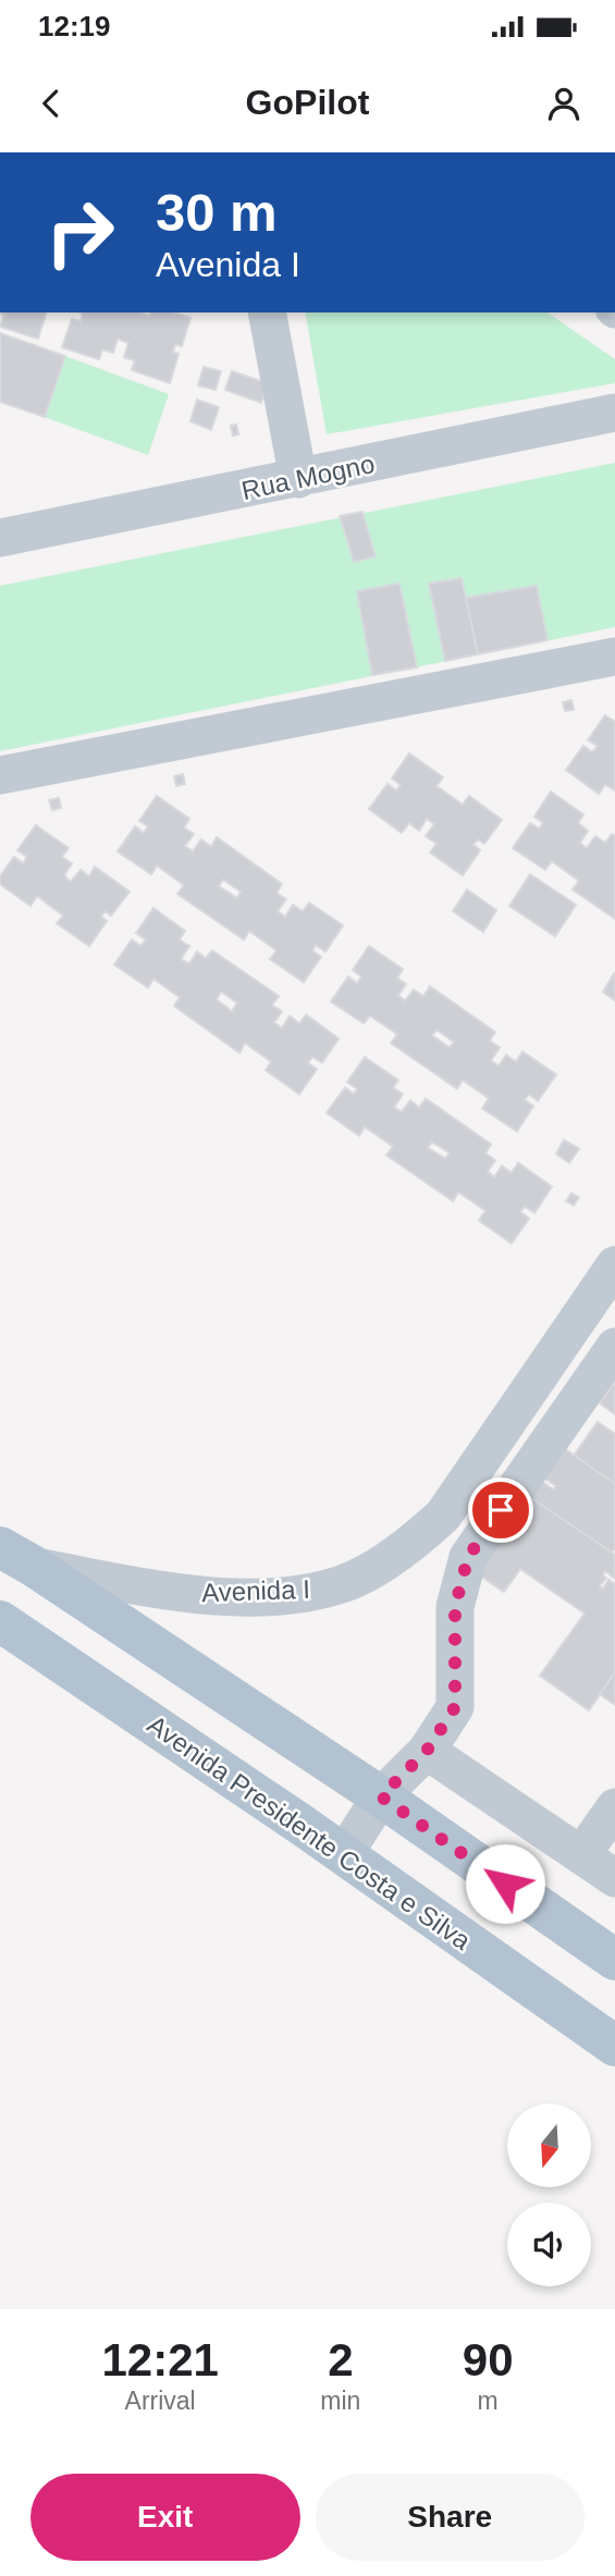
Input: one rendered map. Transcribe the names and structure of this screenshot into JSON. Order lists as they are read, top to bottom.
{
  "streets": {
    "main road": ["Avenida Presidente Costa e Silva"],
    "street": ["Rua Mogno", "Avenida I"]
  },
  "north": "bottom",
  "page": {
    "status": "12:19",
    "header": "GoPilot",
    "turn": ["30 m", "Avenida I"],
    "eta": [
      "12:21",
      "Arrival",
      "2",
      "min",
      "90",
      "m"
    ],
    "buttons": ["Exit", "Share"]
  }
}
